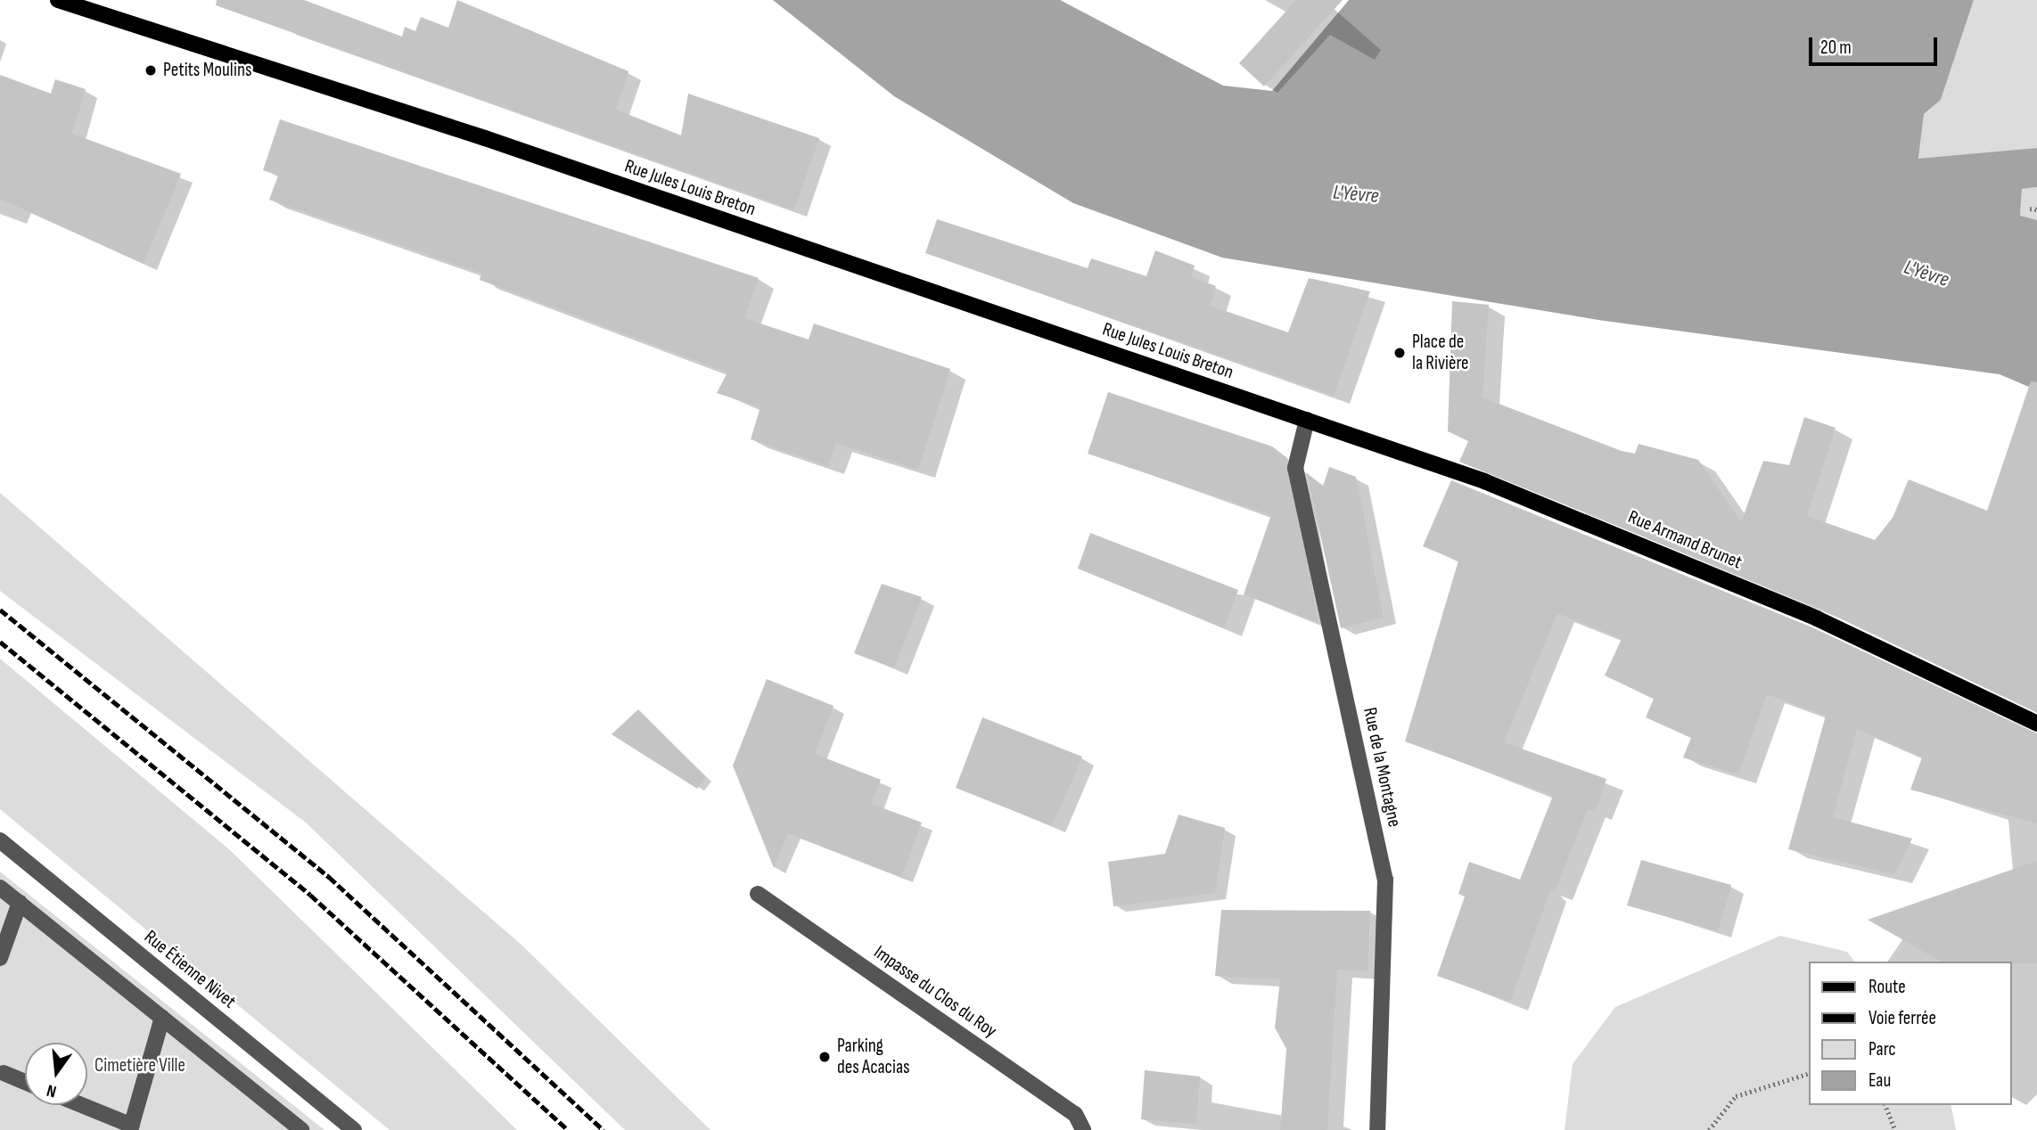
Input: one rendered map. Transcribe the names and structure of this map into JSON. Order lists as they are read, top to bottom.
{
  "streets": {
    "main road": ["Rue Jules Louis Breton", "Rue Armand Brunet"],
    "street": ["Rue de la Montagne", "Rue Étienne Nivet", "Impasse du Clos du Roy"]
  },
  "crossings": [
    ["Rue Jules Louis Breton", "Rue Armand Brunet"],
    ["Rue Jules Louis Breton", "Rue de la Montagne"],
    ["Rue Armand Brunet", "Rue de la Montagne"]
  ],
  "water": ["L'Yèvre"],
  "parks": ["Cimetière Ville"],
  "places": ["Petits Moulins", "Place de la Rivière", "Parking des Acacias"],
  "legend": [
    "Route",
    "Voie ferrée",
    "Parc",
    "Eau"
  ],
  "scale_bar": "20 m",
  "north": "bottom"
}
